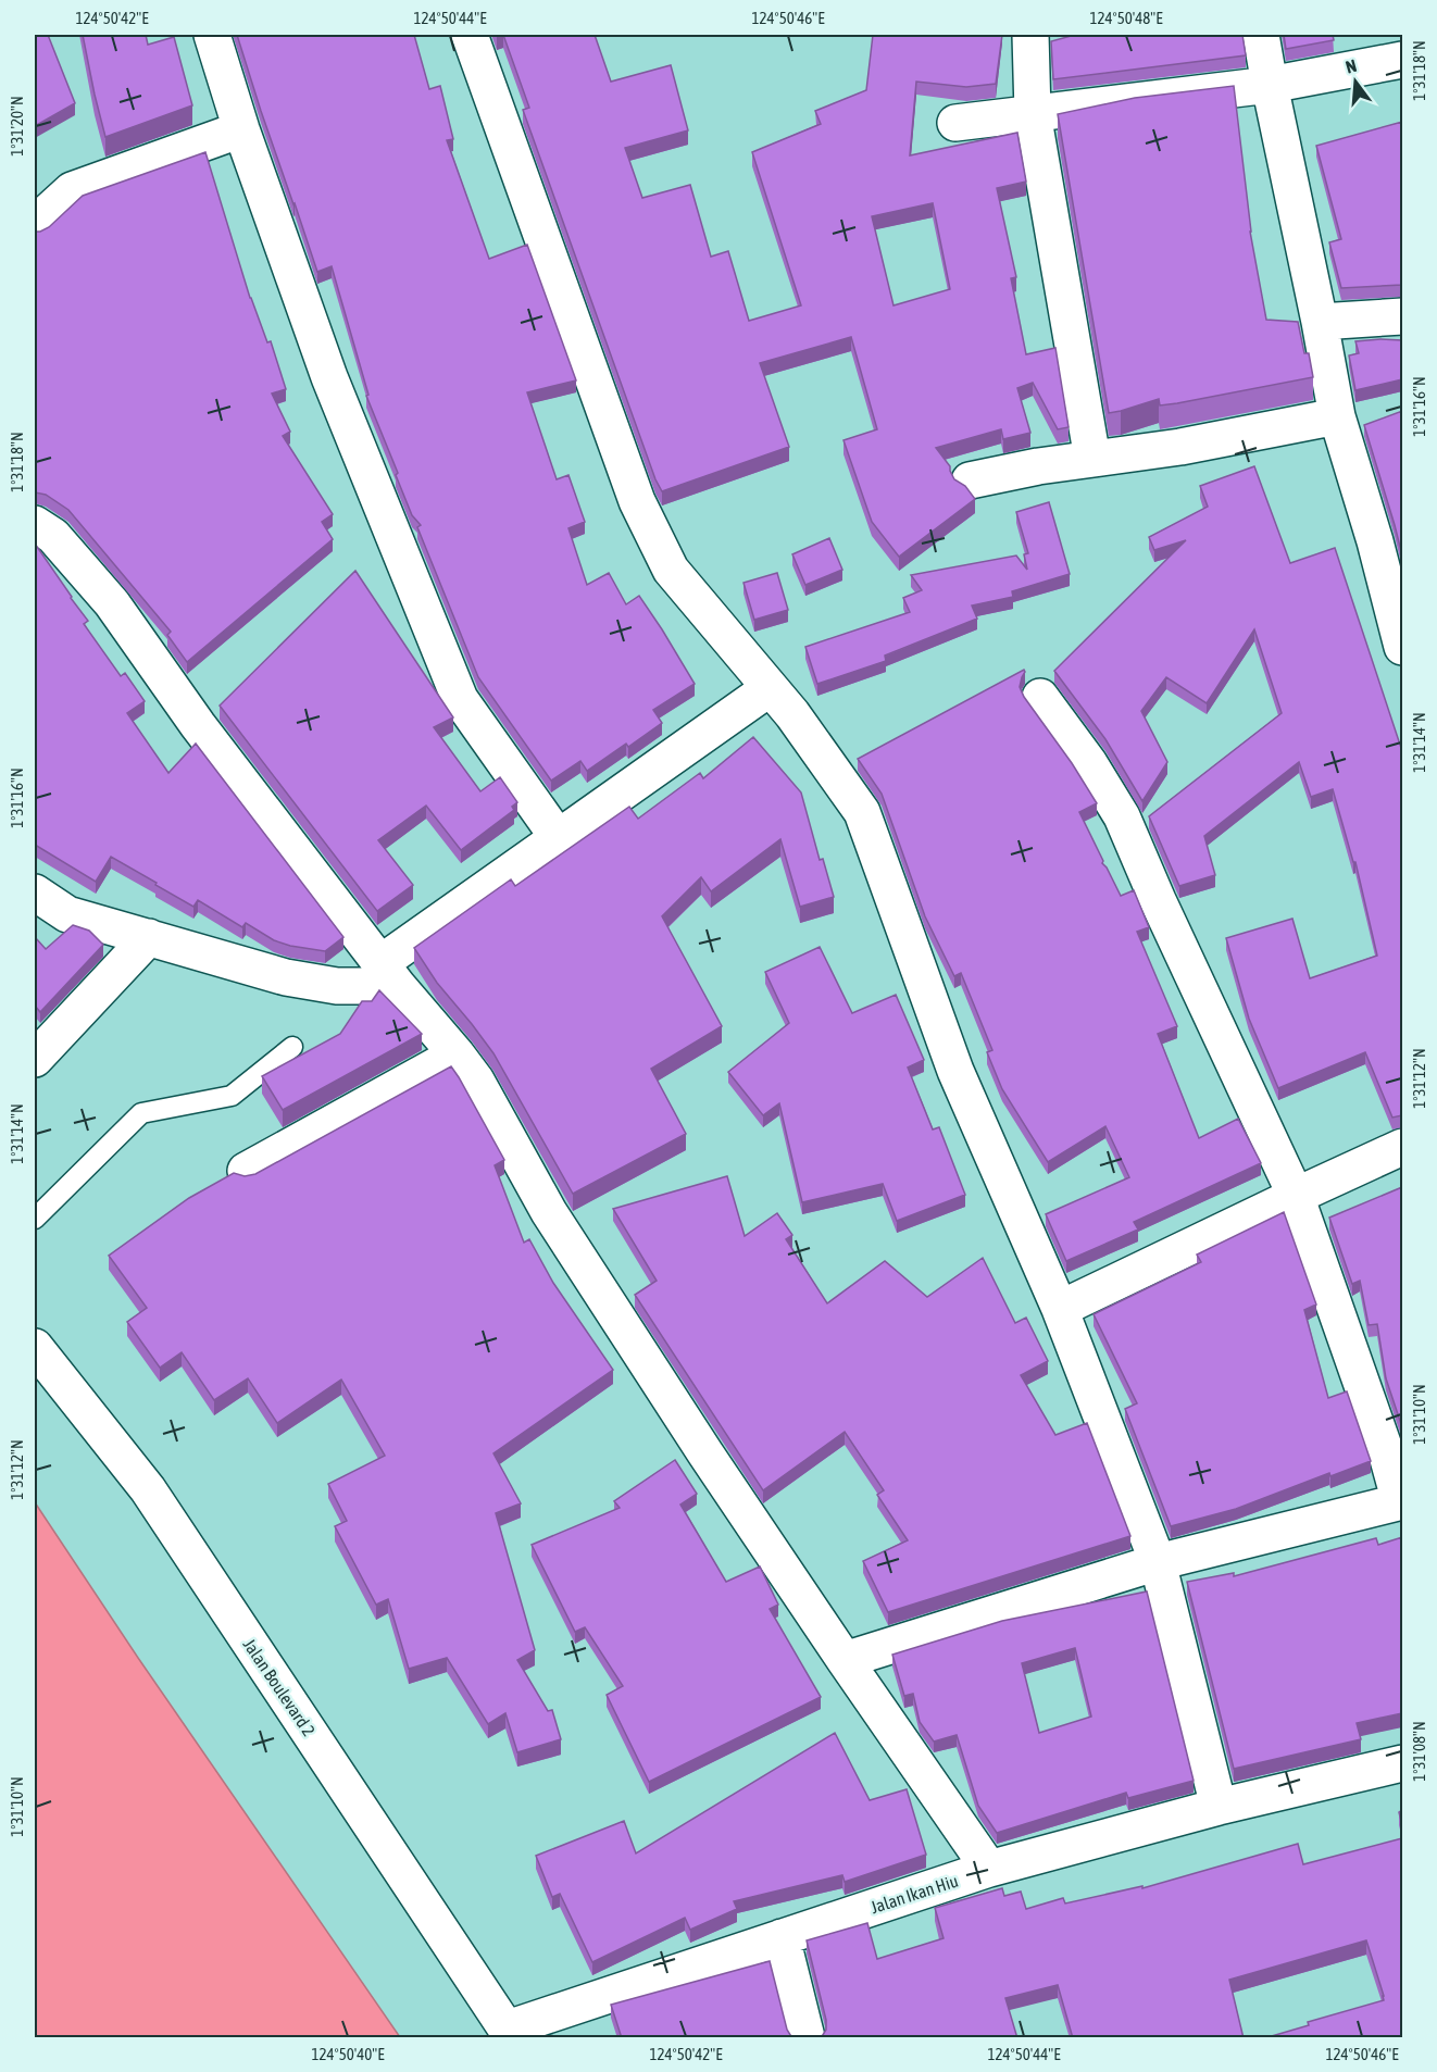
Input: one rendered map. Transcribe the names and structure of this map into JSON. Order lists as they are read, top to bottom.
{
  "streets": {
    "street": ["Jalan Boulevard 2", "Jalan Ikan Hiu"]
  },
  "crossings": [
    ["Jalan Boulevard 2", "Jalan Ikan Hiu"]
  ],
  "north": "top",
  "coordinates": [
    "124°50'42\"E",
    "124°50'44\"E",
    "124°50'46\"E",
    "124°50'48\"E",
    "1°31'18\"N",
    "1°31'20\"N",
    "1°31'16\"N",
    "1°31'14\"N",
    "1°31'12\"N",
    "1°31'10\"N",
    "1°31'08\"N",
    "124°50'40\"E"
  ]
}
